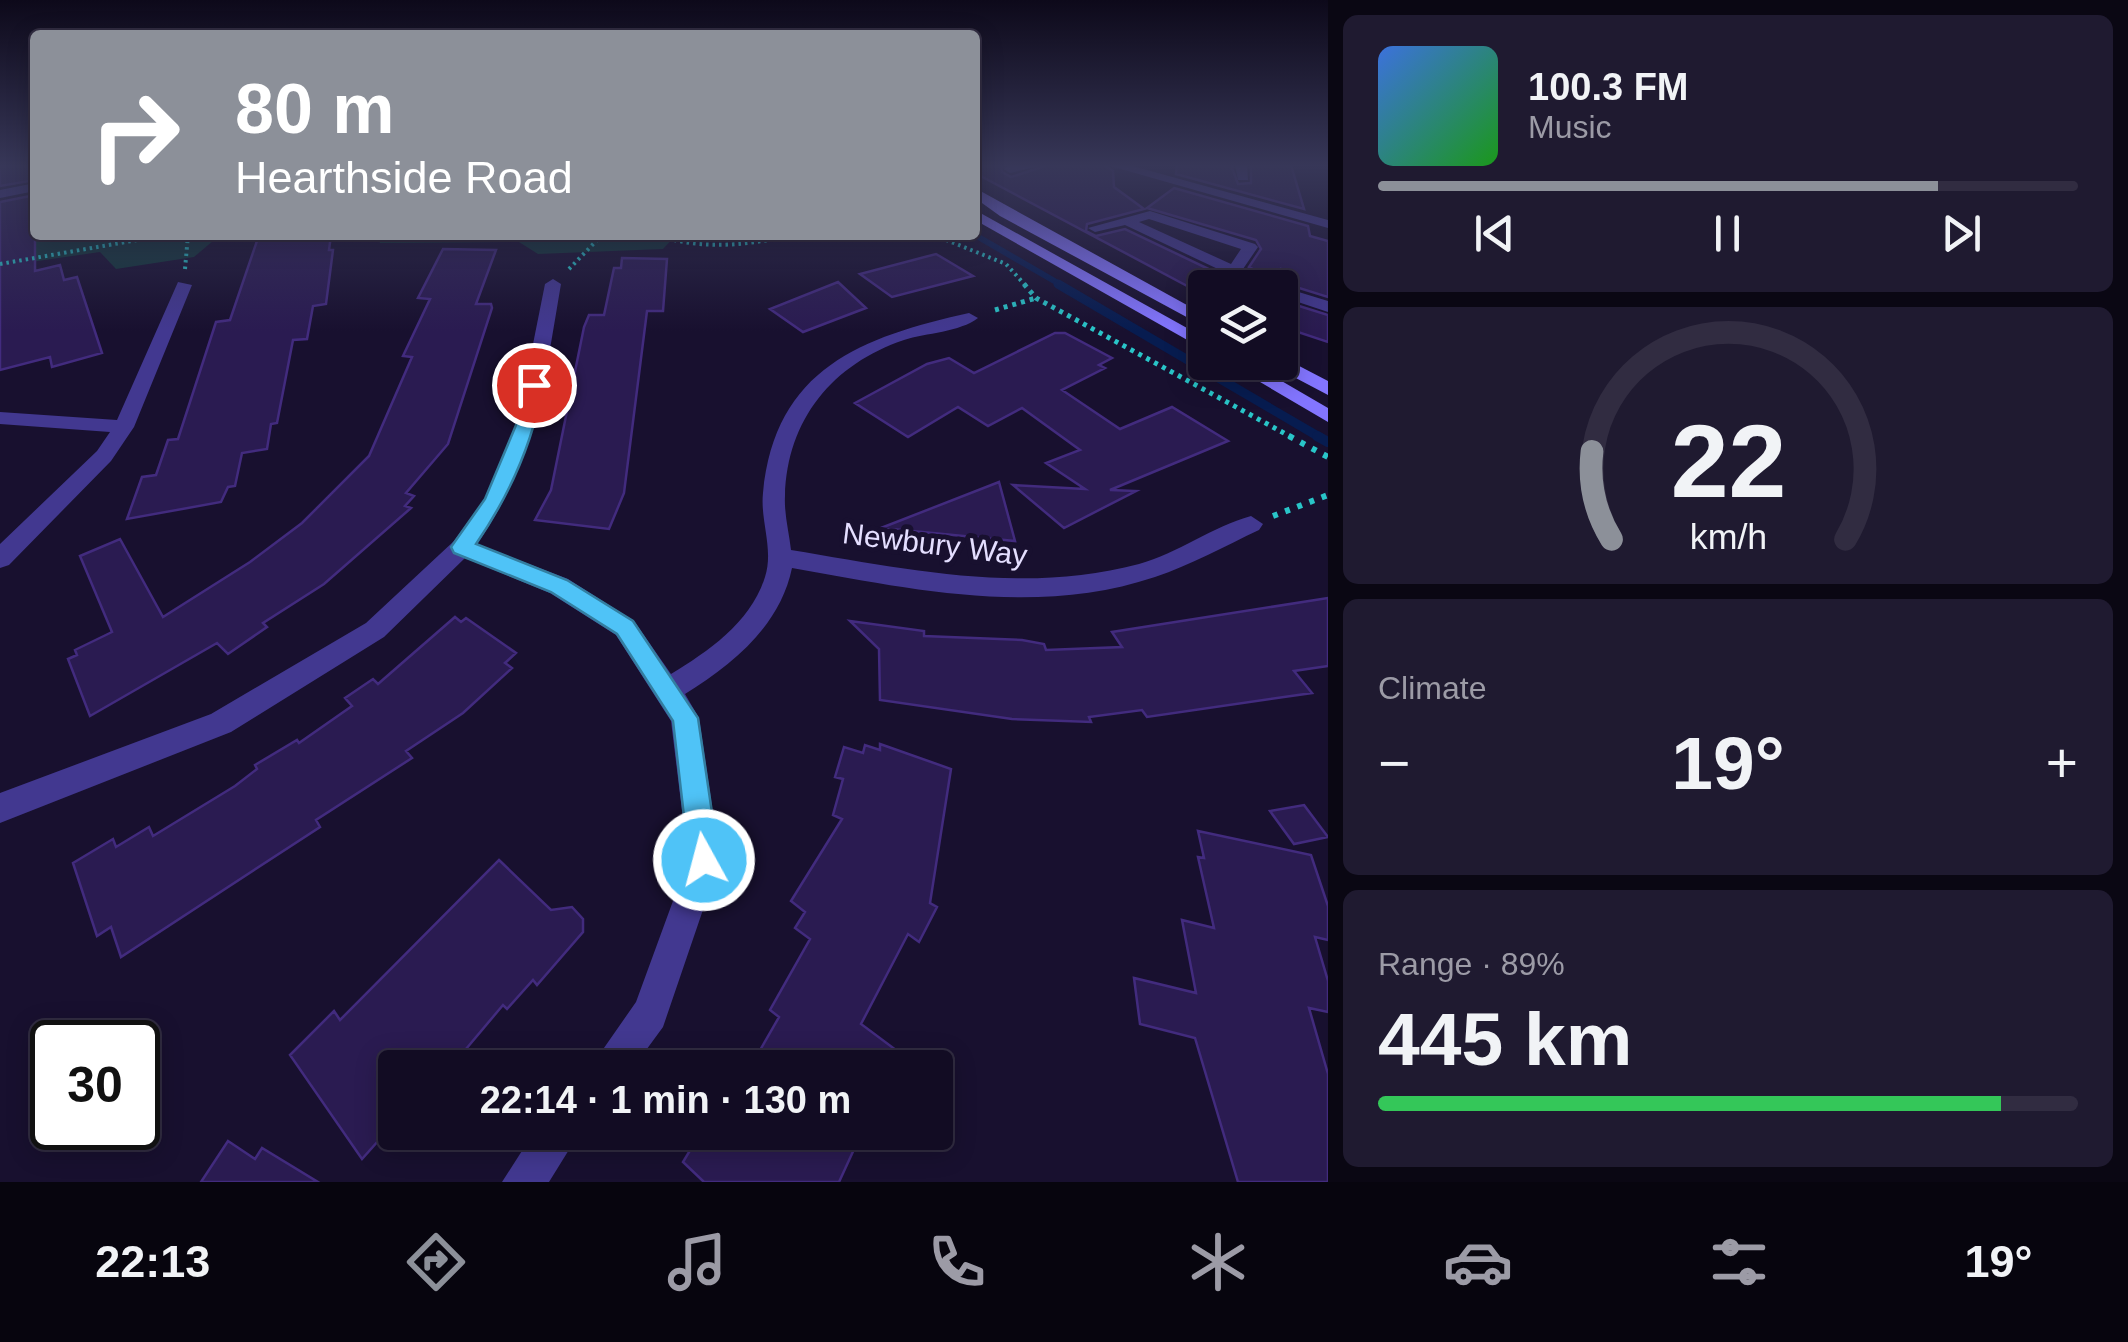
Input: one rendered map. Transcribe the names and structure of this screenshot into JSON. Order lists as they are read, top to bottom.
{
  "streets": {
    "street": ["Newbury Way"]
  },
  "page": {
    "turn": ["80 m", "Hearthside Road"],
    "song": ["100.3 FM", "Music"],
    "tile": [
      "Climate",
      ["Range · 89%", "445 km"]
    ],
    "heat": ["−", "19°", "+"],
    "limit": "30",
    "trip": "22:14 · 1 min · 130 m",
    "tabs": ["22:13", "19°"],
    "gauge": ["22", "km/h"]
  }
}
